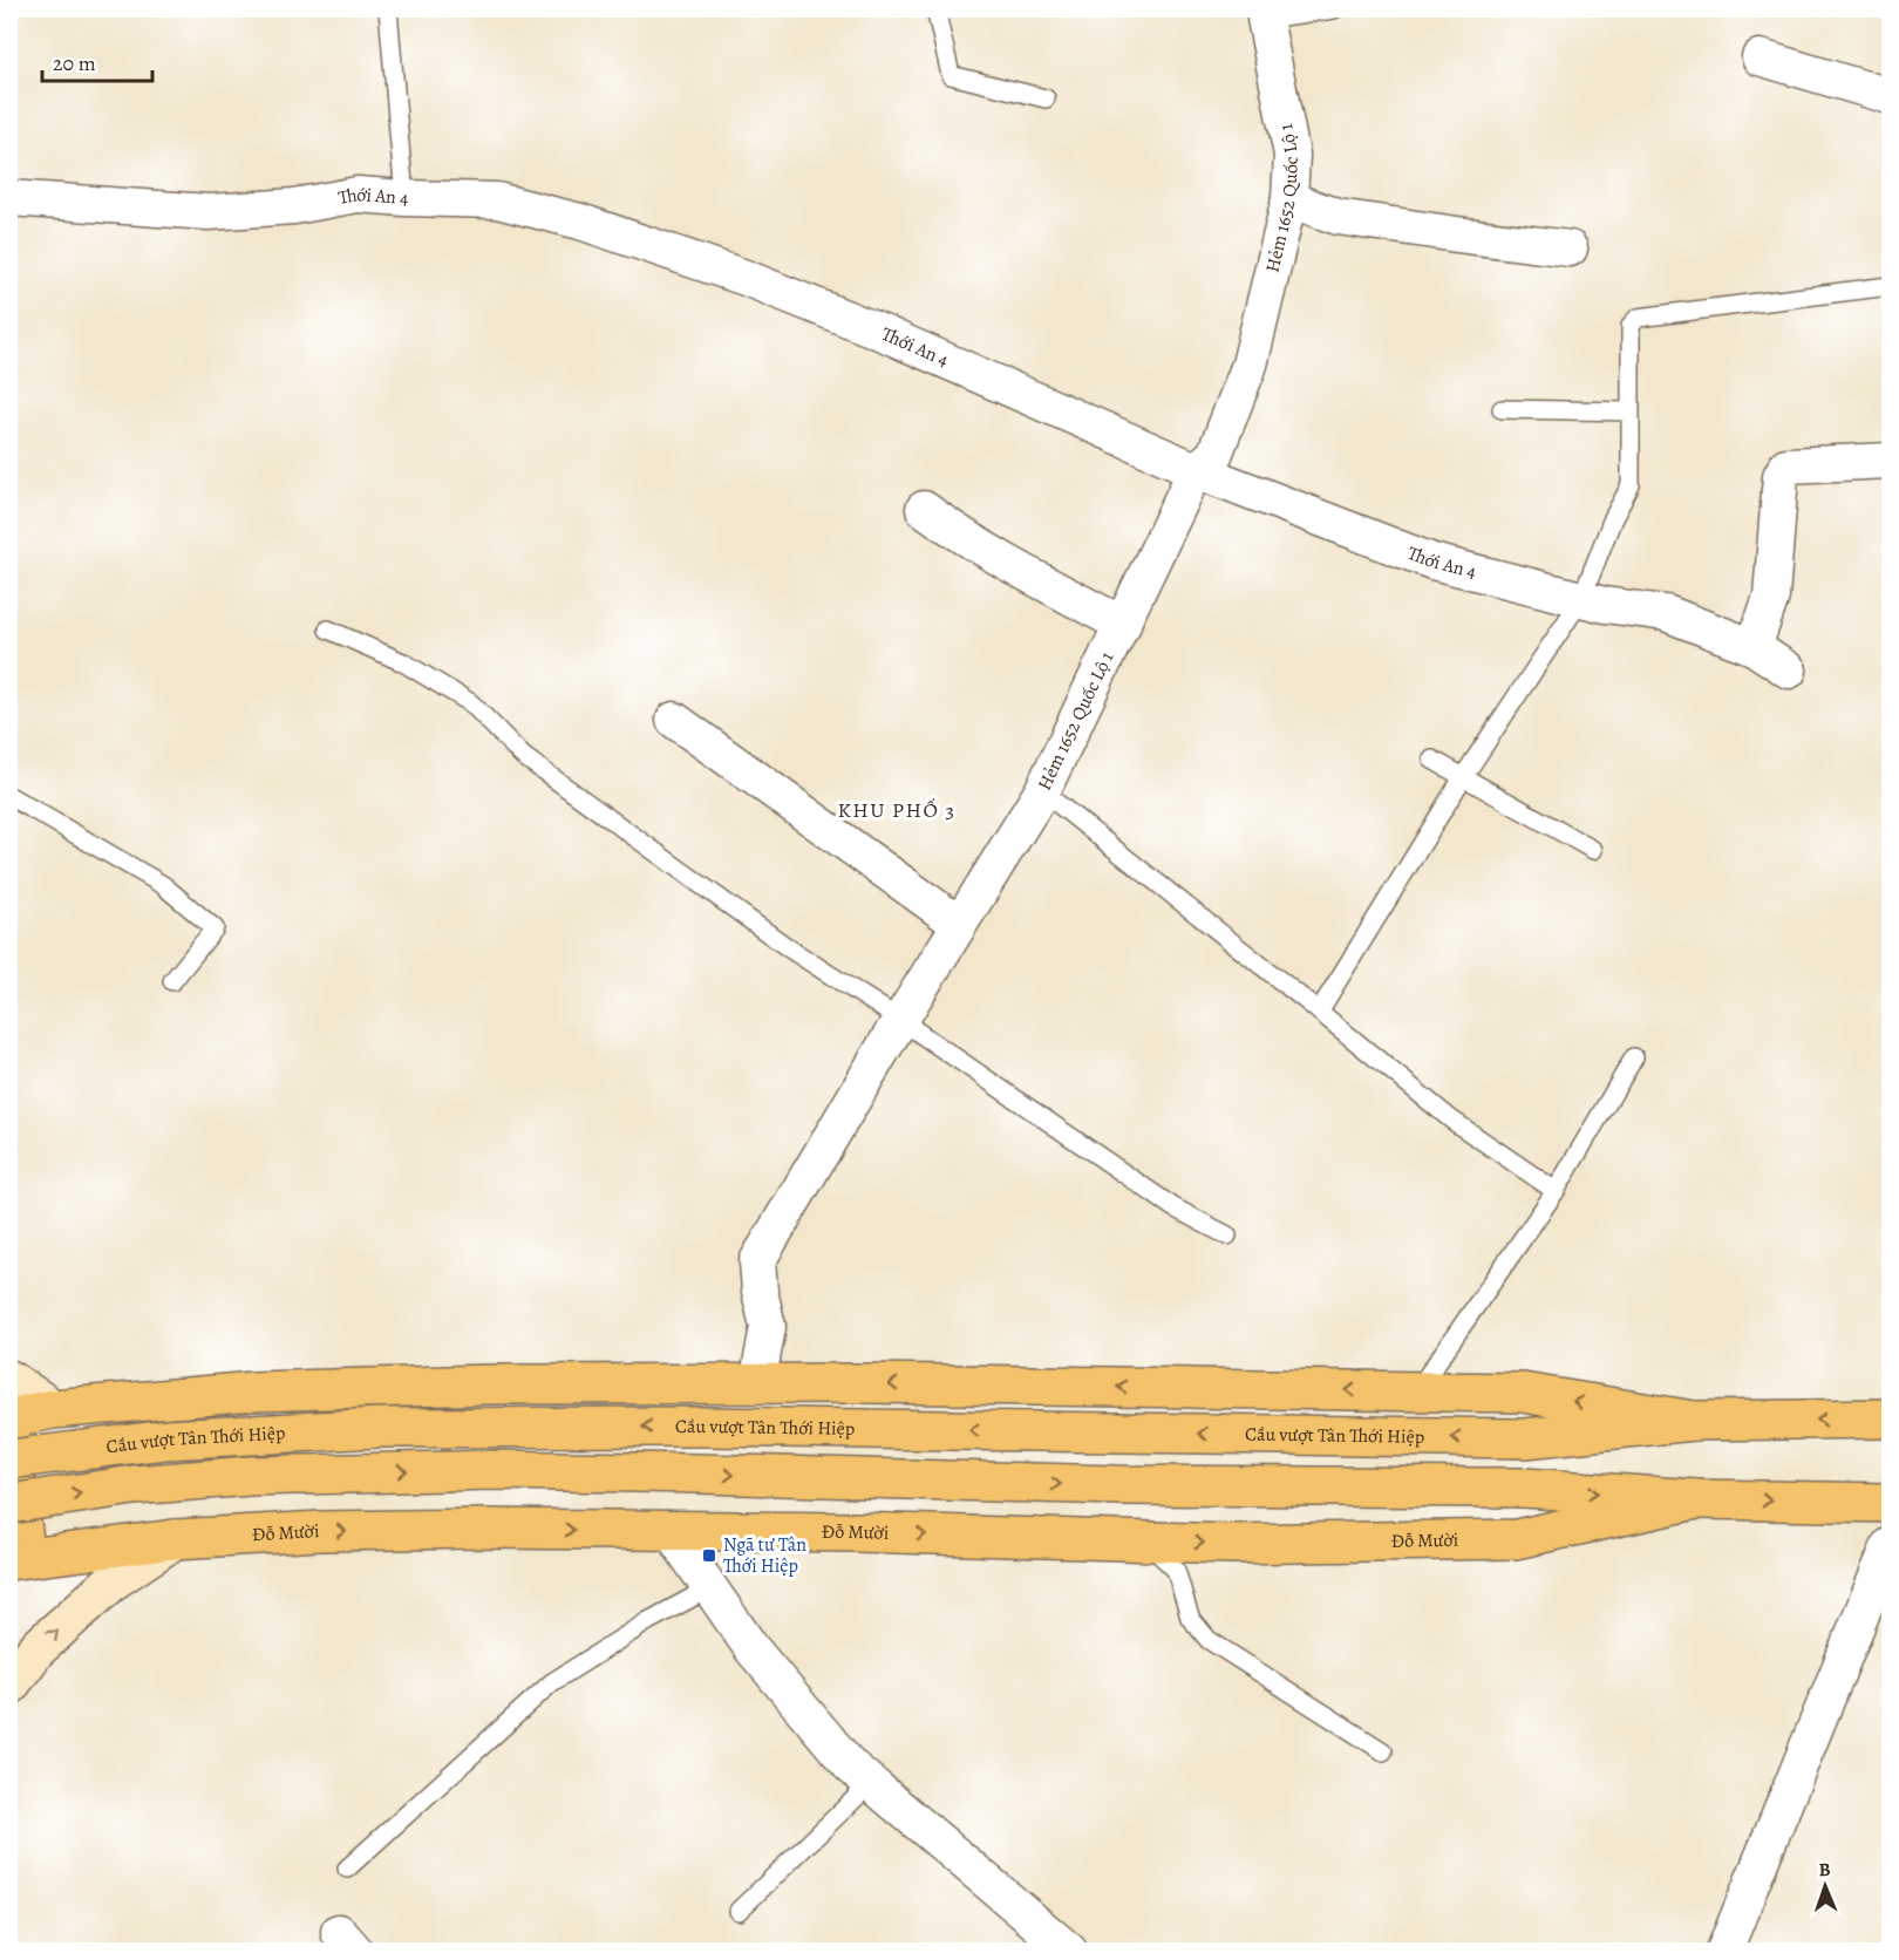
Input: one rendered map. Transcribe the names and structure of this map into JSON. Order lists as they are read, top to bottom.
{
  "streets": {
    "highway": ["Cầu vượt Tân Thới Hiệp", "Đỗ Mười"],
    "street": ["Thới An 4", "Hẻm 1652 Quốc Lộ 1"]
  },
  "crossings": [
    ["Thới An 4", "Hẻm 1652 Quốc Lộ 1"],
    ["Cầu vượt Tân Thới Hiệp", "Đỗ Mười"]
  ],
  "districts": ["KHU PHỐ 3"],
  "places": {
    "transit": ["Ngã tư Tân Thới Hiệp"]
  },
  "scale_bar": "20 m",
  "north": "top"
}
